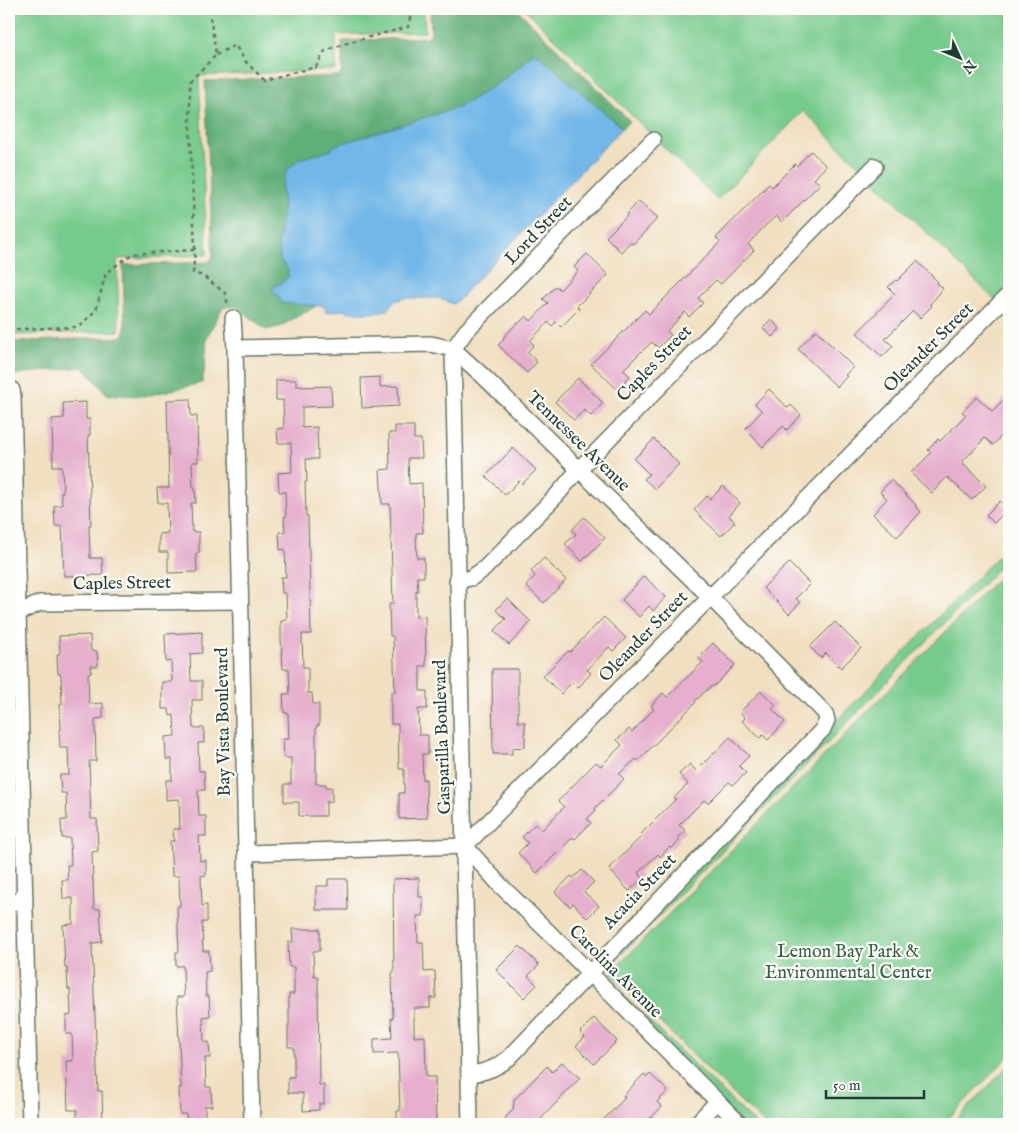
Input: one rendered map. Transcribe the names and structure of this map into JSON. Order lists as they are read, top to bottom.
{
  "streets": {
    "street": [
      "Lord Street",
      "Oleander Street",
      "Caples Street",
      "Tennessee Avenue",
      "Bay Vista Boulevard",
      "Gasparilla Boulevard",
      "Acacia Street",
      "Carolina Avenue"
    ]
  },
  "crossings": [
    ["Lord Street", "Tennessee Avenue"],
    ["Lord Street", "Gasparilla Boulevard"],
    ["Oleander Street", "Tennessee Avenue"],
    ["Oleander Street", "Gasparilla Boulevard"],
    ["Oleander Street", "Carolina Avenue"],
    ["Caples Street", "Tennessee Avenue"],
    ["Caples Street", "Bay Vista Boulevard"],
    ["Caples Street", "Gasparilla Boulevard"],
    ["Tennessee Avenue", "Gasparilla Boulevard"],
    ["Tennessee Avenue", "Acacia Street"],
    ["Gasparilla Boulevard", "Acacia Street"],
    ["Gasparilla Boulevard", "Carolina Avenue"],
    ["Acacia Street", "Carolina Avenue"]
  ],
  "parks": ["Lemon Bay Park & Environmental Center"],
  "scale_bar": "50 m",
  "north": "bottom right"
}
